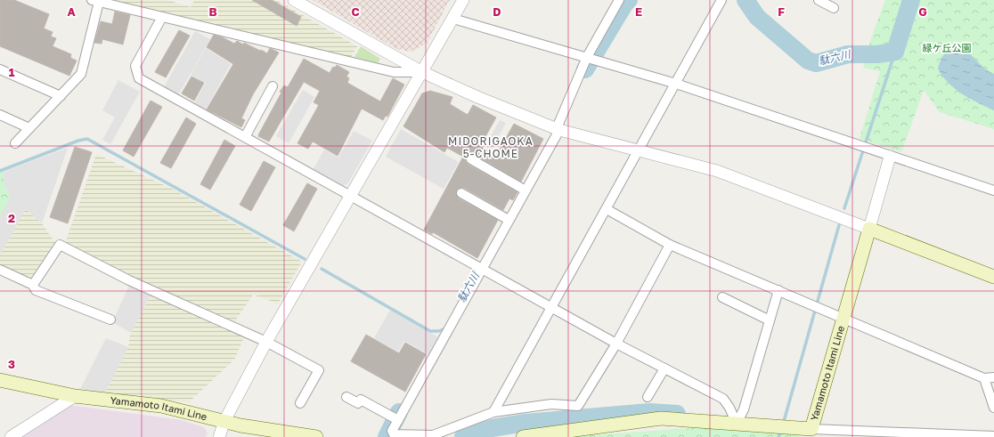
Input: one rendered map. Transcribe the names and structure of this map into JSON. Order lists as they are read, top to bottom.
{
  "streets": {
    "main road": ["Yamamoto Itami Line"]
  },
  "districts": ["MIDORIGAOKA 5-CHOME"],
  "water": ["駄六川"],
  "parks": ["緑ケ丘公園"],
  "grid": {
    "columns": [
      "A",
      "B",
      "C",
      "D",
      "E",
      "F",
      "G"
    ],
    "rows": ["1", "2", "3"]
  }
}
